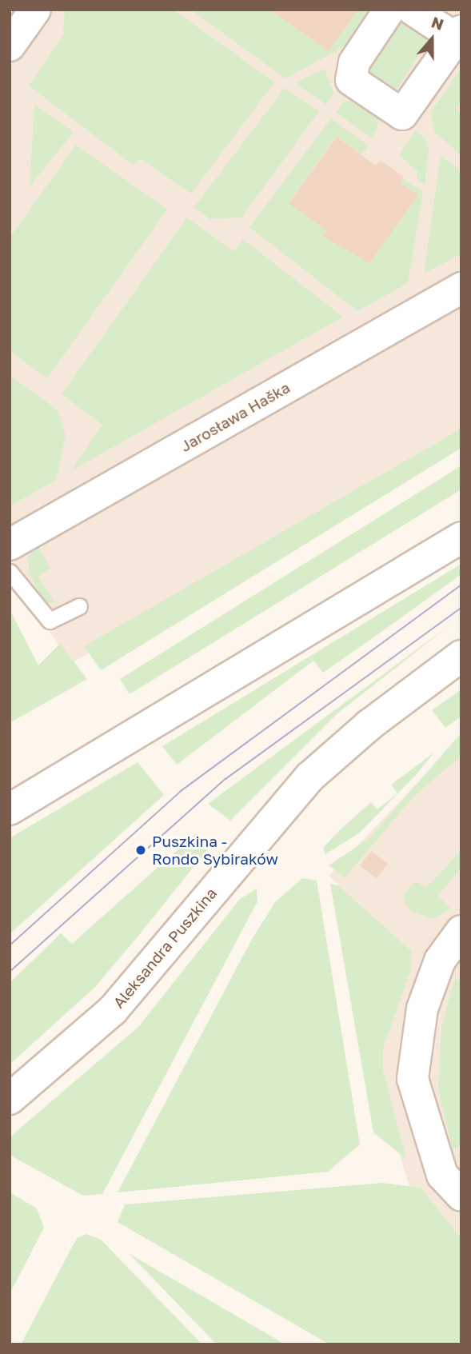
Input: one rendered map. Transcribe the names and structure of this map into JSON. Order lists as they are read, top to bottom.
{
  "streets": {
    "main road": ["Jarosława Haška", "Aleksandra Puszkina"]
  },
  "places": ["Puszkina - Rondo Sybiraków"],
  "north": "top"
}
